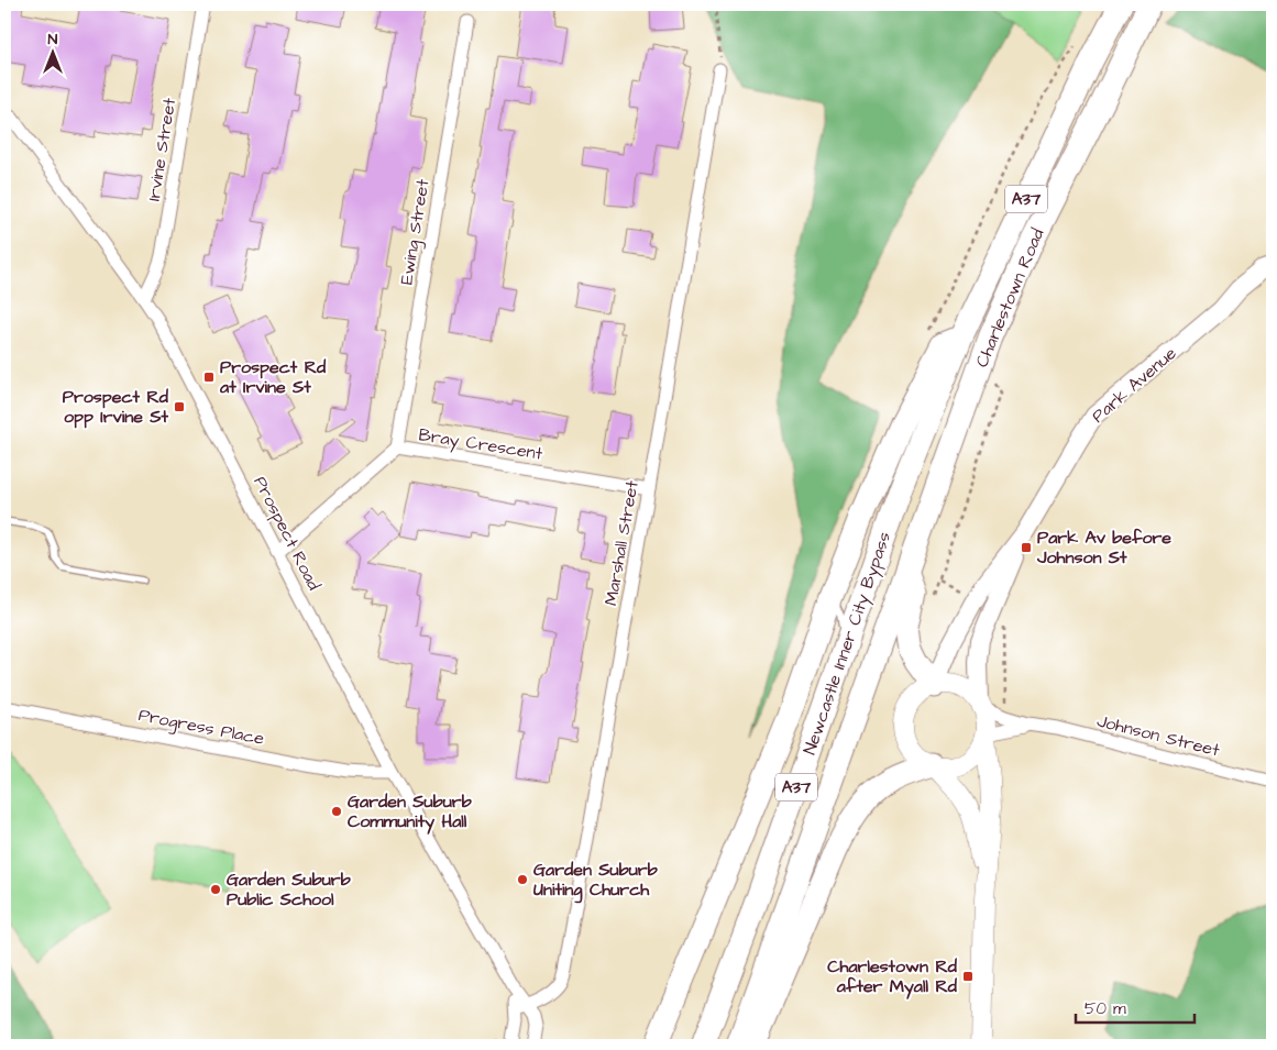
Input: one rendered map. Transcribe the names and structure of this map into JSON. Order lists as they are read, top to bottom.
{
  "streets": {
    "highway": ["A37", "Charlestown Road", "Newcastle Inner City Bypass"],
    "main road": ["Park Avenue"],
    "street": [
      "Irvine Street",
      "Ewing Street",
      "Bray Crescent",
      "Prospect Road",
      "Marshall Street",
      "Progress Place",
      "Johnson Street"
    ]
  },
  "crossings": [
    ["Irvine Street", "Prospect Road"],
    ["Ewing Street", "Bray Crescent"],
    ["Charlestown Road", "Newcastle Inner City Bypass"],
    ["Park Avenue", "Johnson Street"],
    ["Bray Crescent", "Prospect Road"],
    ["Bray Crescent", "Marshall Street"],
    ["Prospect Road", "Marshall Street"],
    ["Prospect Road", "Progress Place"]
  ],
  "places": {
    "transit": [
      "Prospect Rd at Irvine St",
      "Prospect Rd opp Irvine St",
      "Park Av before Johnson St",
      "Charlestown Rd after Myall Rd"
    ],
    "other": ["Garden Suburb Community Hall", "Garden Suburb Uniting Church", "Garden Suburb Public School"]
  },
  "scale_bar": "50 m",
  "north": "top"
}
